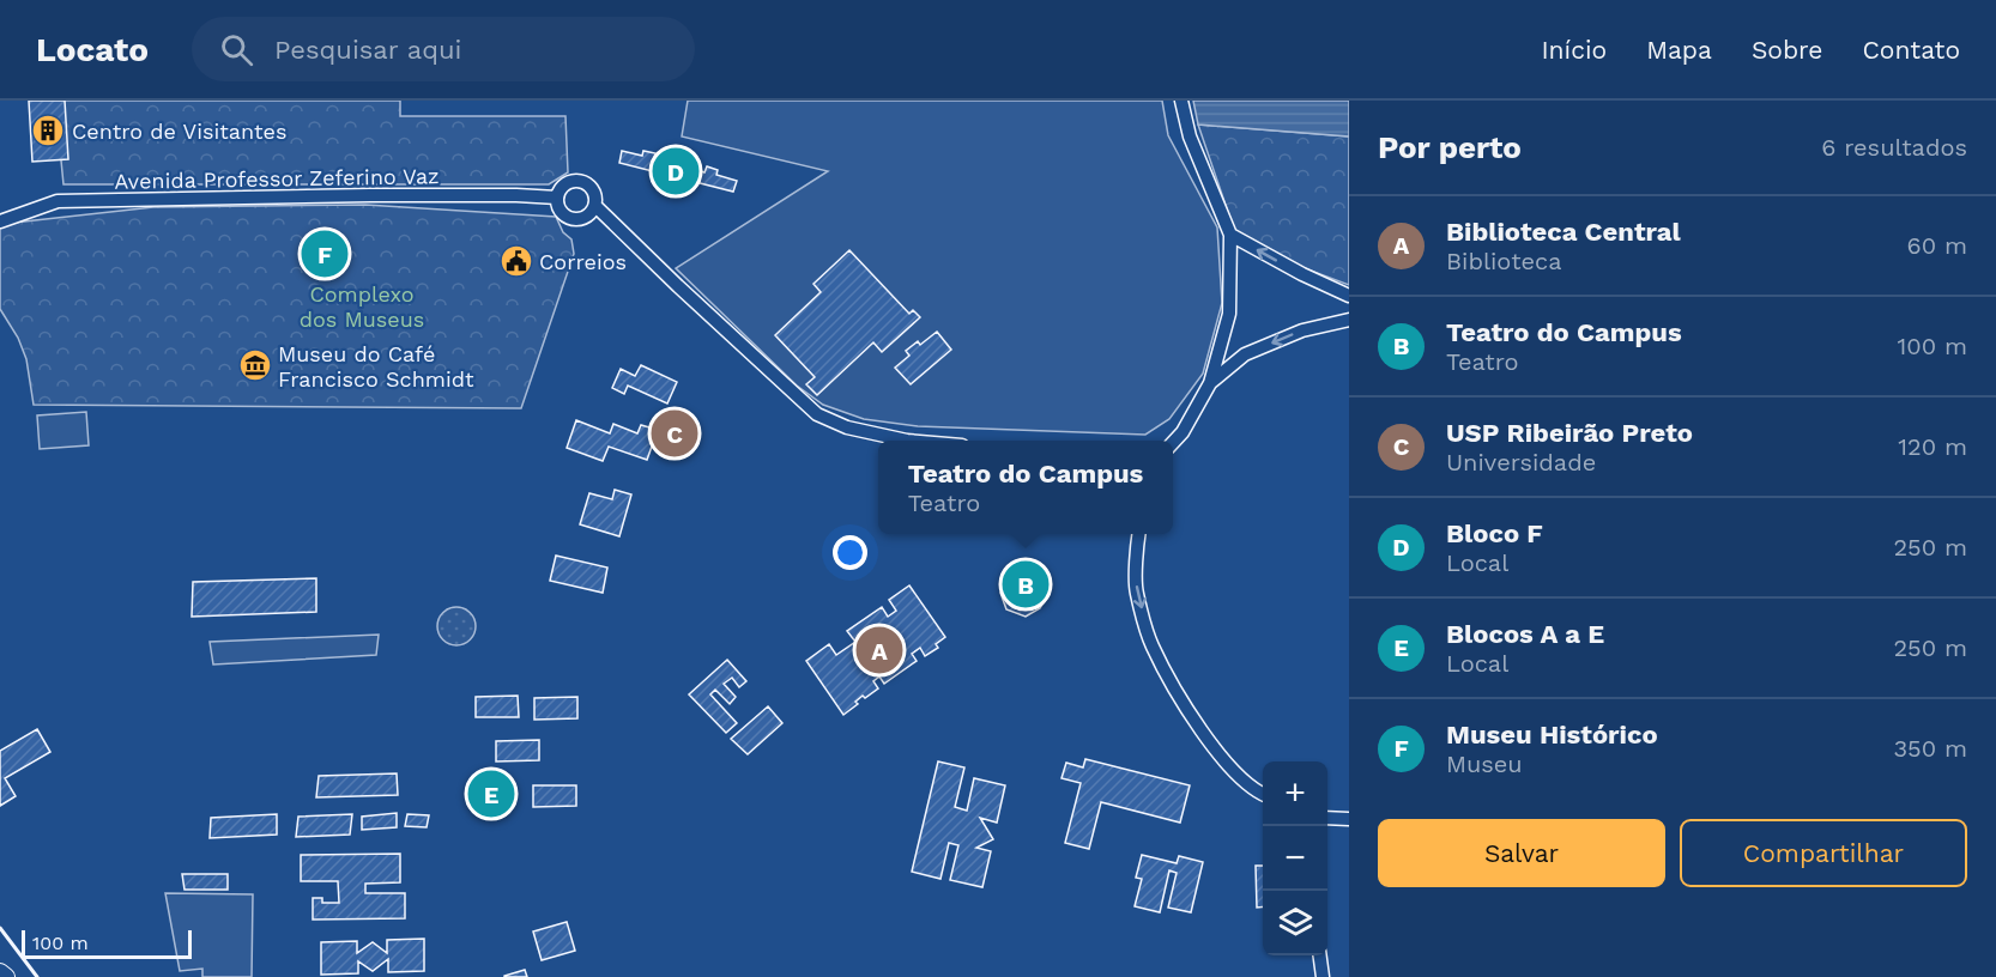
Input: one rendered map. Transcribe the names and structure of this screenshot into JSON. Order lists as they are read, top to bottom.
{
  "streets": {
    "street": ["Avenida Professor Zeferino Vaz"]
  },
  "parks": ["Complexo dos Museus"],
  "places": {
    "building": ["Centro de Visitantes"],
    "public building": ["Correios"],
    "museum": ["Museu do Café Francisco Schmidt"]
  },
  "scale_bar": "100 m",
  "page": {
    "header": "Locato",
    "search": "Pesquisar aqui",
    "nav": [
      "Início",
      "Mapa",
      "Sobre",
      "Contato"
    ],
    "heading": ["Por perto", "6 resultados"],
    "pins": [
      "D",
      "F",
      "C",
      "B",
      "A",
      "E"
    ],
    "list": [
      {
        "mark": "A",
        "name": "Biblioteca Central",
        "note": "Biblioteca",
        "value": "60 m"
      },
      {
        "mark": "B",
        "name": "Teatro do Campus",
        "note": "Teatro",
        "value": "100 m"
      },
      {
        "mark": "C",
        "name": "USP Ribeirão Preto",
        "note": "Universidade",
        "value": "120 m"
      },
      {
        "mark": "D",
        "name": "Bloco F",
        "note": "Local",
        "value": "250 m"
      },
      {
        "mark": "E",
        "name": "Blocos A a E",
        "note": "Local",
        "value": "250 m"
      },
      {
        "mark": "F",
        "name": "Museu Histórico",
        "note": "Museu",
        "value": "350 m"
      }
    ],
    "popup": ["Teatro do Campus", "Teatro"],
    "map_buttons": ["+", "−"],
    "buttons": ["Salvar", "Compartilhar"],
    "scale": "100 m"
  }
}
